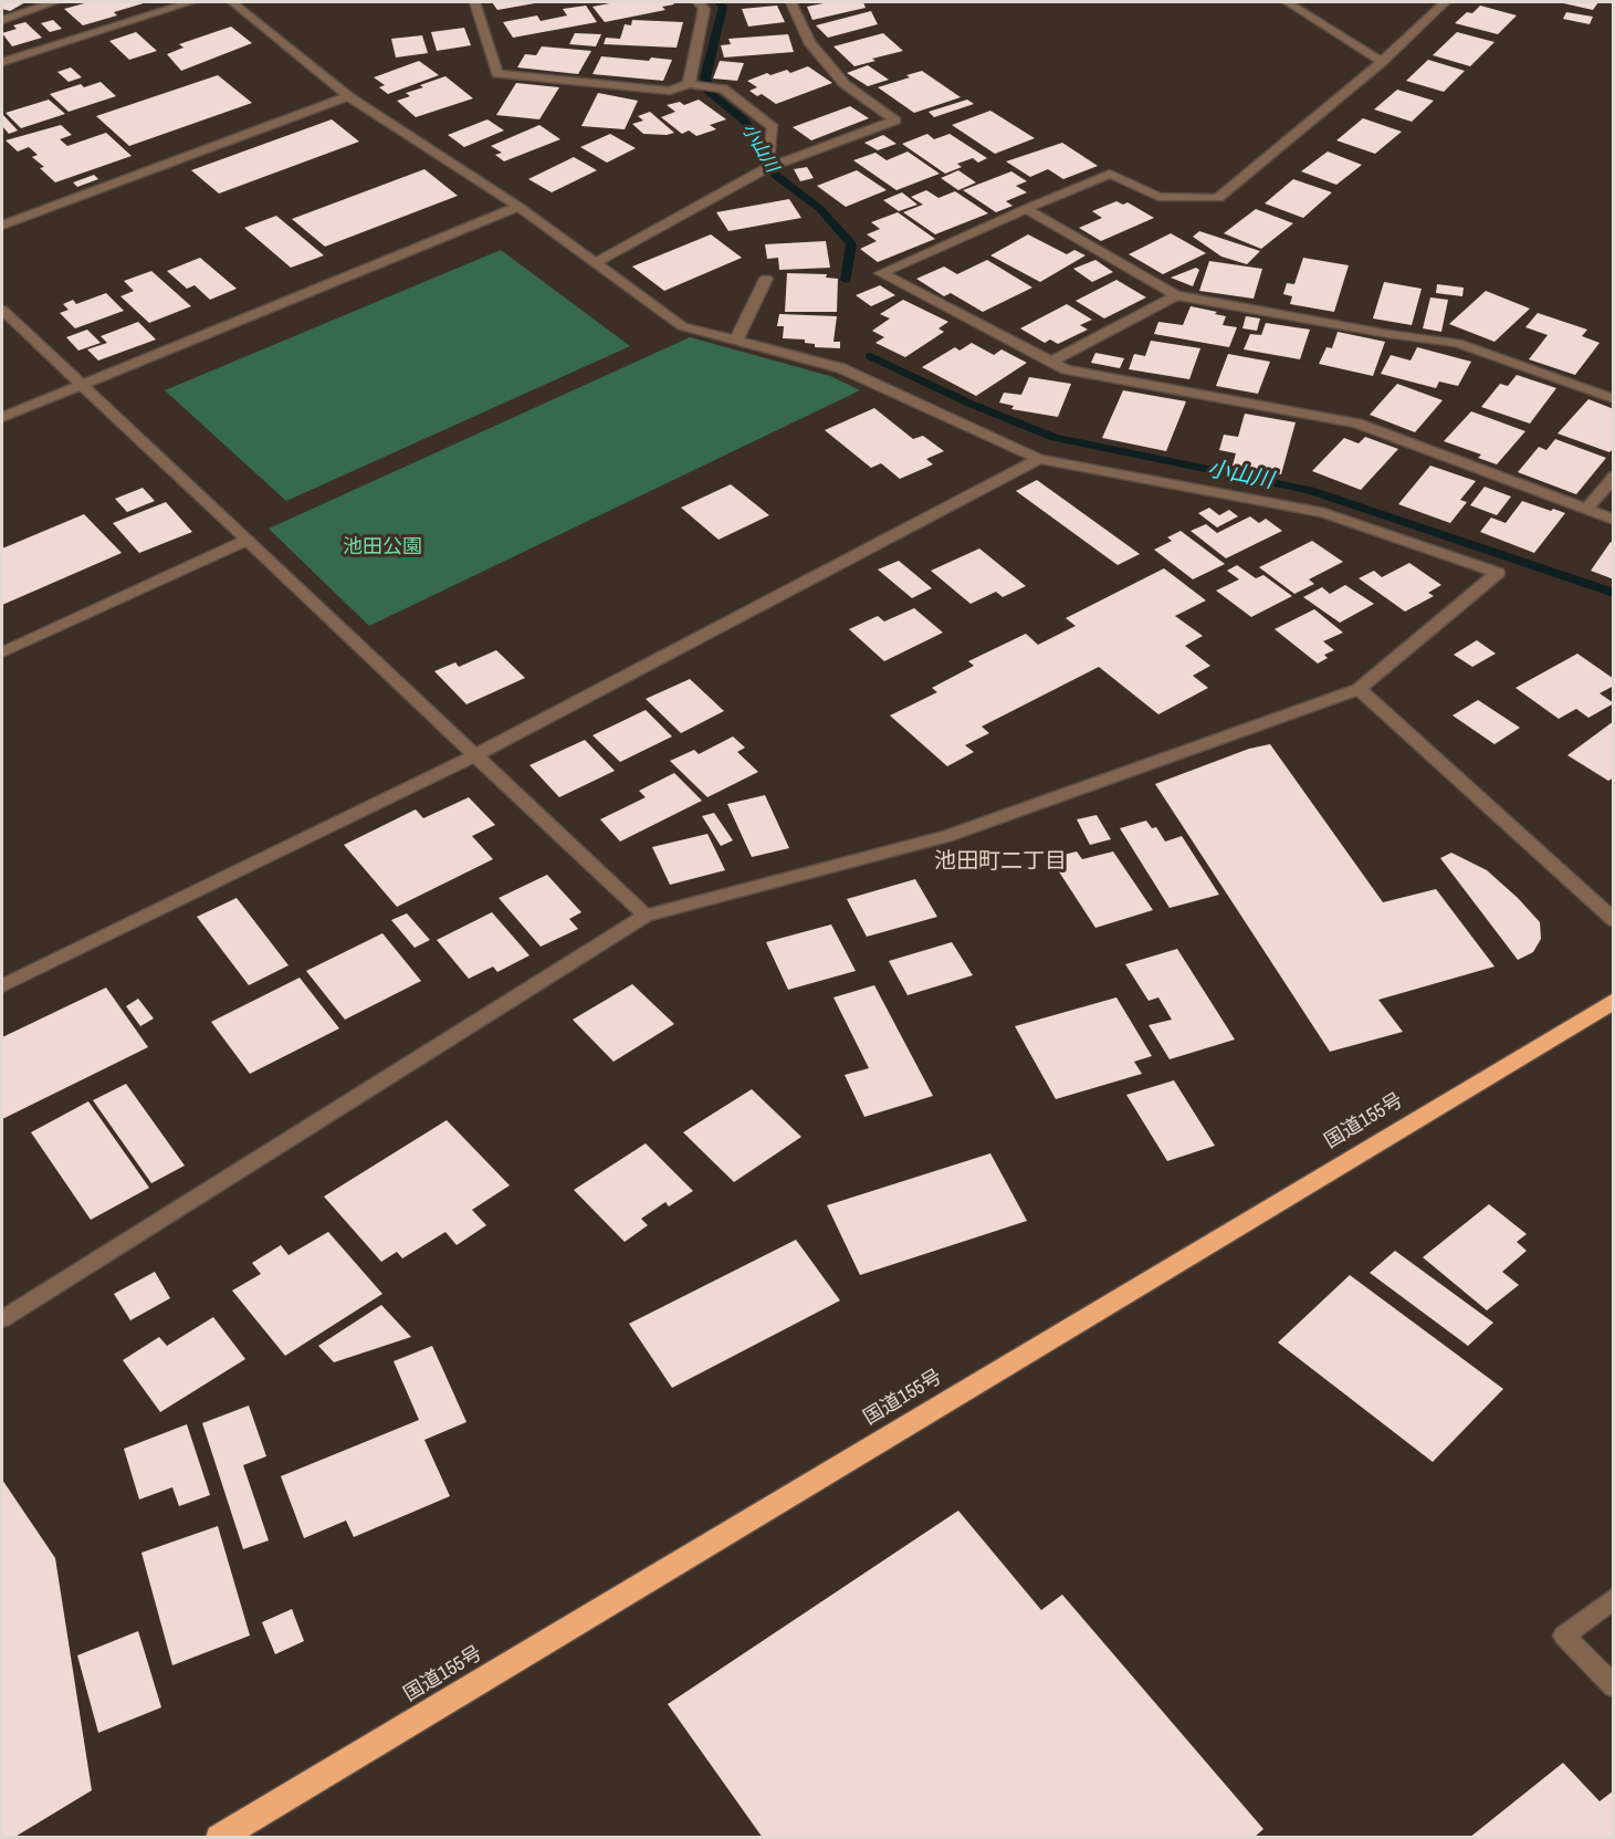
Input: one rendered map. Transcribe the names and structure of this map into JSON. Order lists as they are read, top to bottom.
{
  "streets": {
    "highway": ["国道155号"]
  },
  "districts": ["池田町二丁目"],
  "water": ["小山川"],
  "parks": ["池田公園"]
}
